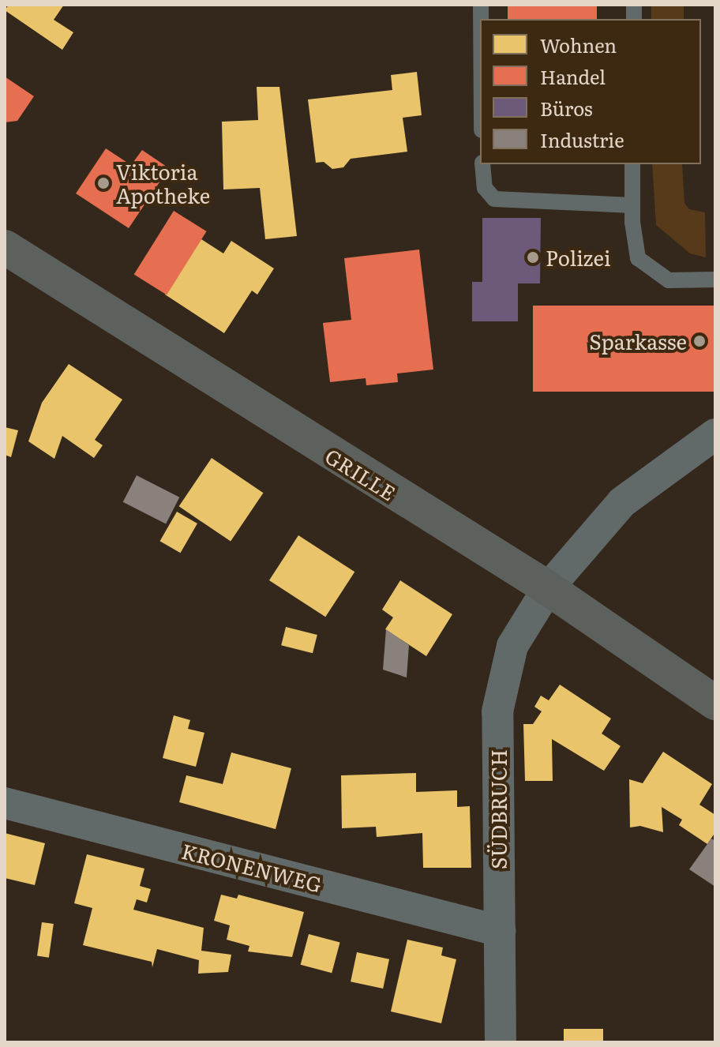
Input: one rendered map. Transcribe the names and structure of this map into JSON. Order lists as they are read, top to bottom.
{
  "streets": {
    "main road": ["GRILLE"],
    "street": ["SÜDBRUCH", "KRONENWEG"]
  },
  "crossings": [
    ["GRILLE", "SÜDBRUCH"],
    ["SÜDBRUCH", "KRONENWEG"]
  ],
  "places": ["Viktoria Apotheke", "Polizei", "Sparkasse"],
  "legend": [
    "Wohnen",
    "Handel",
    "Büros",
    "Industrie"
  ]
}
